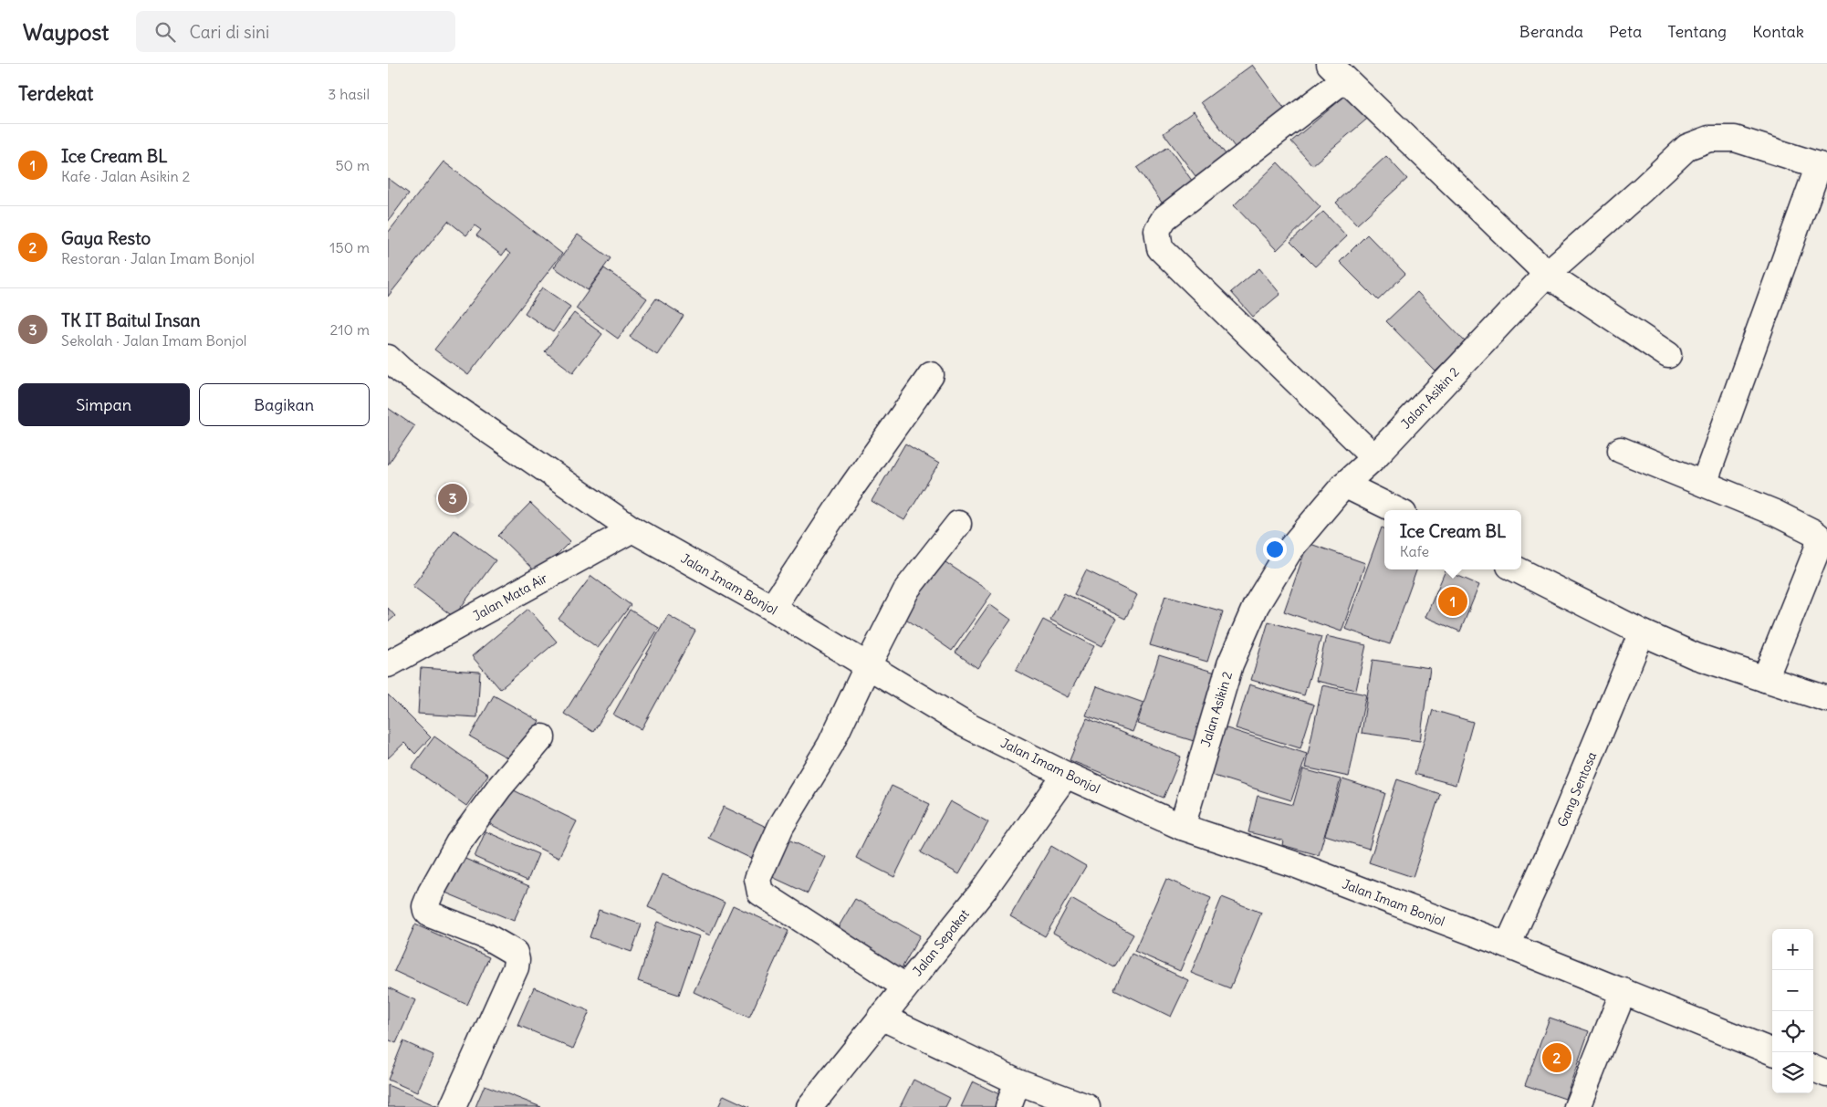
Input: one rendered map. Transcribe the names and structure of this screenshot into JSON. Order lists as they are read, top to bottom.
{
  "streets": {
    "main road": [
      "Jalan Asikin 2",
      "Jalan Imam Bonjol",
      "Jalan Mata Air",
      "Gang Sentosa",
      "Jalan Sepakat"
    ]
  },
  "crossings": [
    ["Jalan Asikin 2", "Jalan Imam Bonjol"],
    ["Jalan Imam Bonjol", "Jalan Mata Air"],
    ["Jalan Imam Bonjol", "Gang Sentosa"],
    ["Jalan Imam Bonjol", "Jalan Sepakat"]
  ],
  "page": {
    "header": "Waypost",
    "search": "Cari di sini",
    "nav": [
      "Beranda",
      "Peta",
      "Tentang",
      "Kontak"
    ],
    "heading": ["Terdekat", "3 hasil"],
    "list": [
      {
        "mark": "1",
        "name": "Ice Cream BL",
        "note": "Kafe · Jalan Asikin 2",
        "value": "50 m"
      },
      {
        "mark": "2",
        "name": "Gaya Resto",
        "note": "Restoran · Jalan Imam Bonjol",
        "value": "150 m"
      },
      {
        "mark": "3",
        "name": "TK IT Baitul Insan",
        "note": "Sekolah · Jalan Imam Bonjol",
        "value": "210 m"
      }
    ],
    "buttons": ["Simpan", "Bagikan"],
    "pins": ["3", "1", "2"],
    "popup": ["Ice Cream BL", "Kafe"],
    "map_buttons": ["+", "−"]
  }
}
